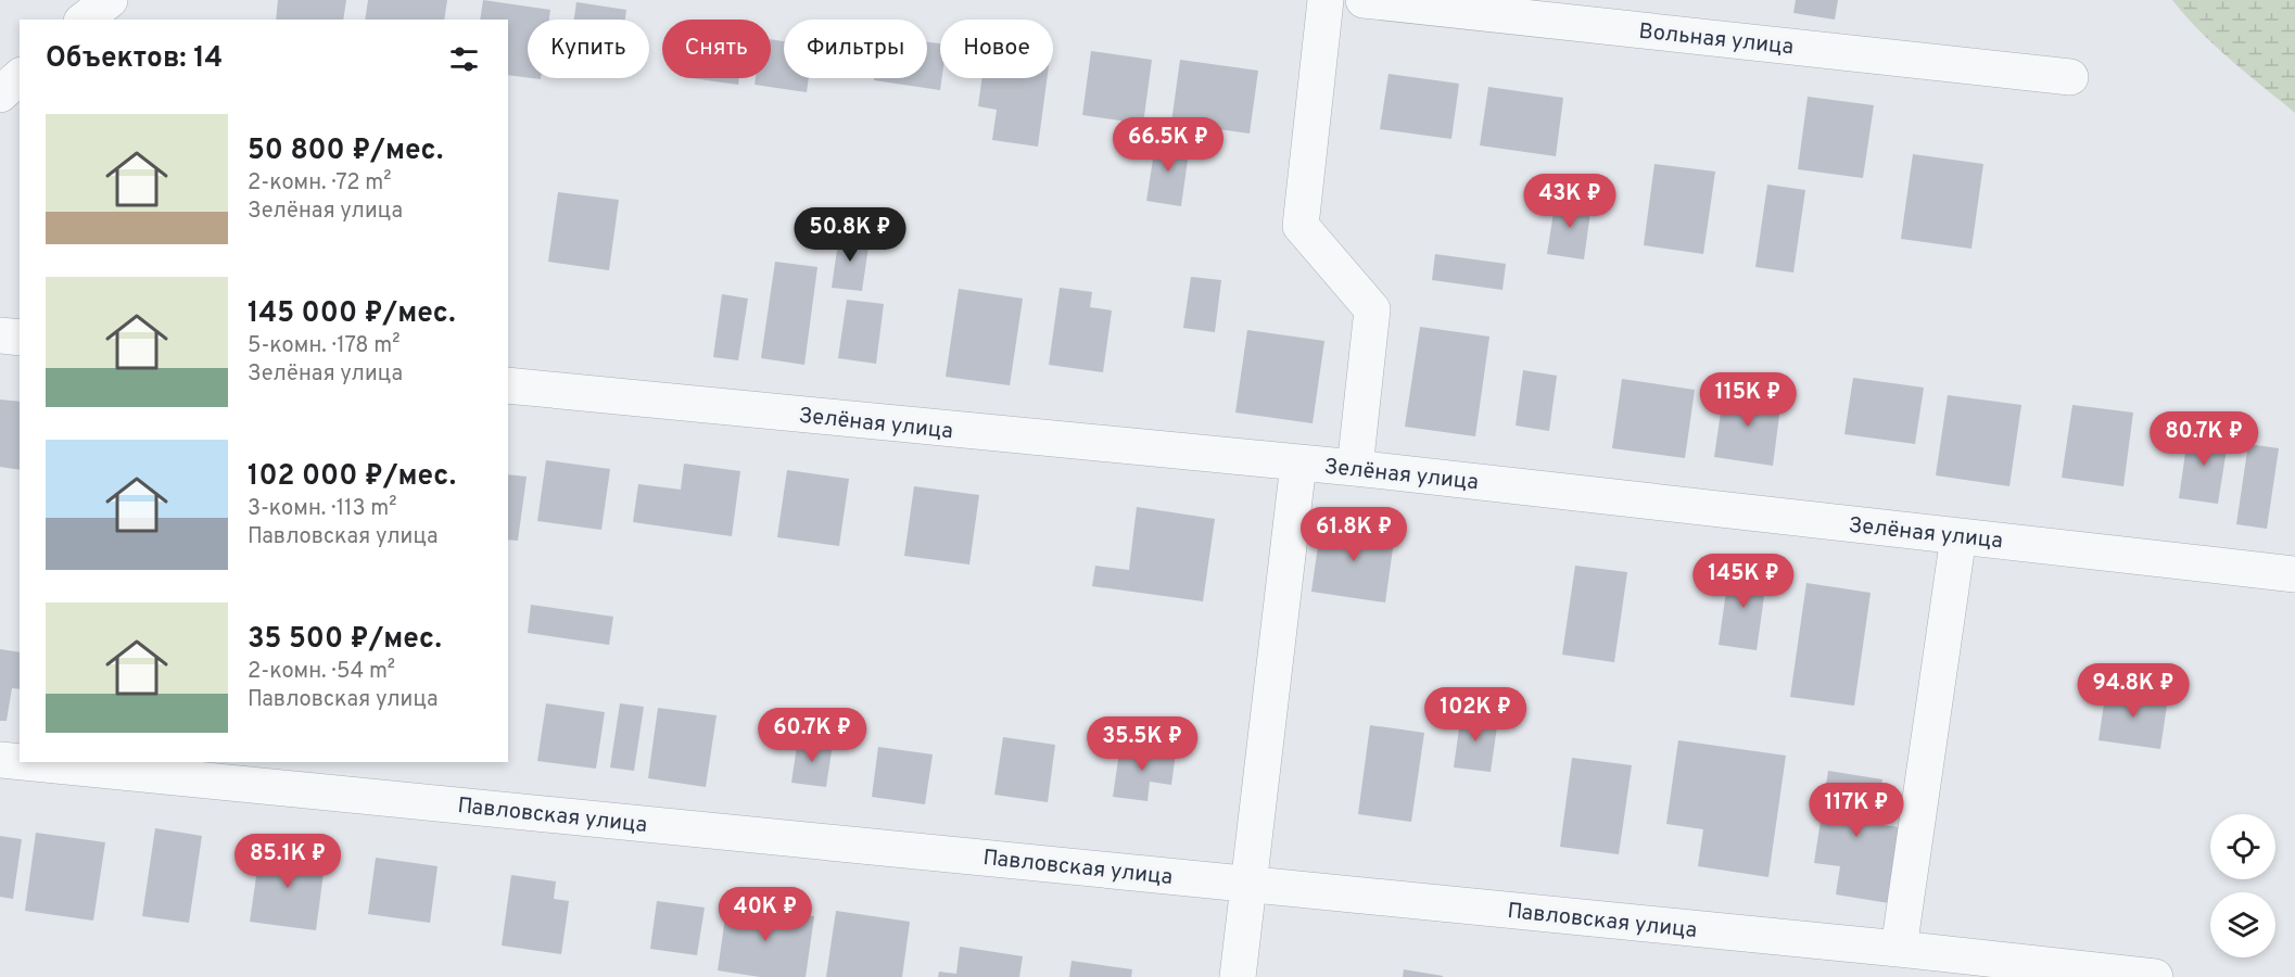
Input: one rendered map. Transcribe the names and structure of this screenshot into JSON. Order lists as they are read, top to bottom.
{
  "streets": {
    "street": ["Вольная улица", "Зелёная улица", "Павловская улица"]
  },
  "page": {
    "chip": [
      "Купить",
      "Снять",
      "Фильтры",
      "Новое"
    ],
    "heading": "Объектов: 14",
    "list": [
      {
        "name": "50 800 ₽/мес.",
        "note": "2-комн. · 72 m² · Зелёная улица"
      },
      {
        "name": "145 000 ₽/мес.",
        "note": "5-комн. · 178 m² · Зелёная улица"
      },
      {
        "name": "102 000 ₽/мес.",
        "note": "3-комн. · 113 m² · Павловская улица"
      },
      {
        "name": "35 500 ₽/мес.",
        "note": "2-комн. · 54 m² · Павловская улица"
      }
    ],
    "price": [
      "66.5K ₽",
      "43K ₽",
      "50.8K ₽",
      "115K ₽",
      "80.7K ₽",
      "61.8K ₽",
      "145K ₽",
      "94.8K ₽",
      "102K ₽",
      "60.7K ₽",
      "35.5K ₽",
      "117K ₽",
      "85.1K ₽",
      "40K ₽"
    ]
  }
}
